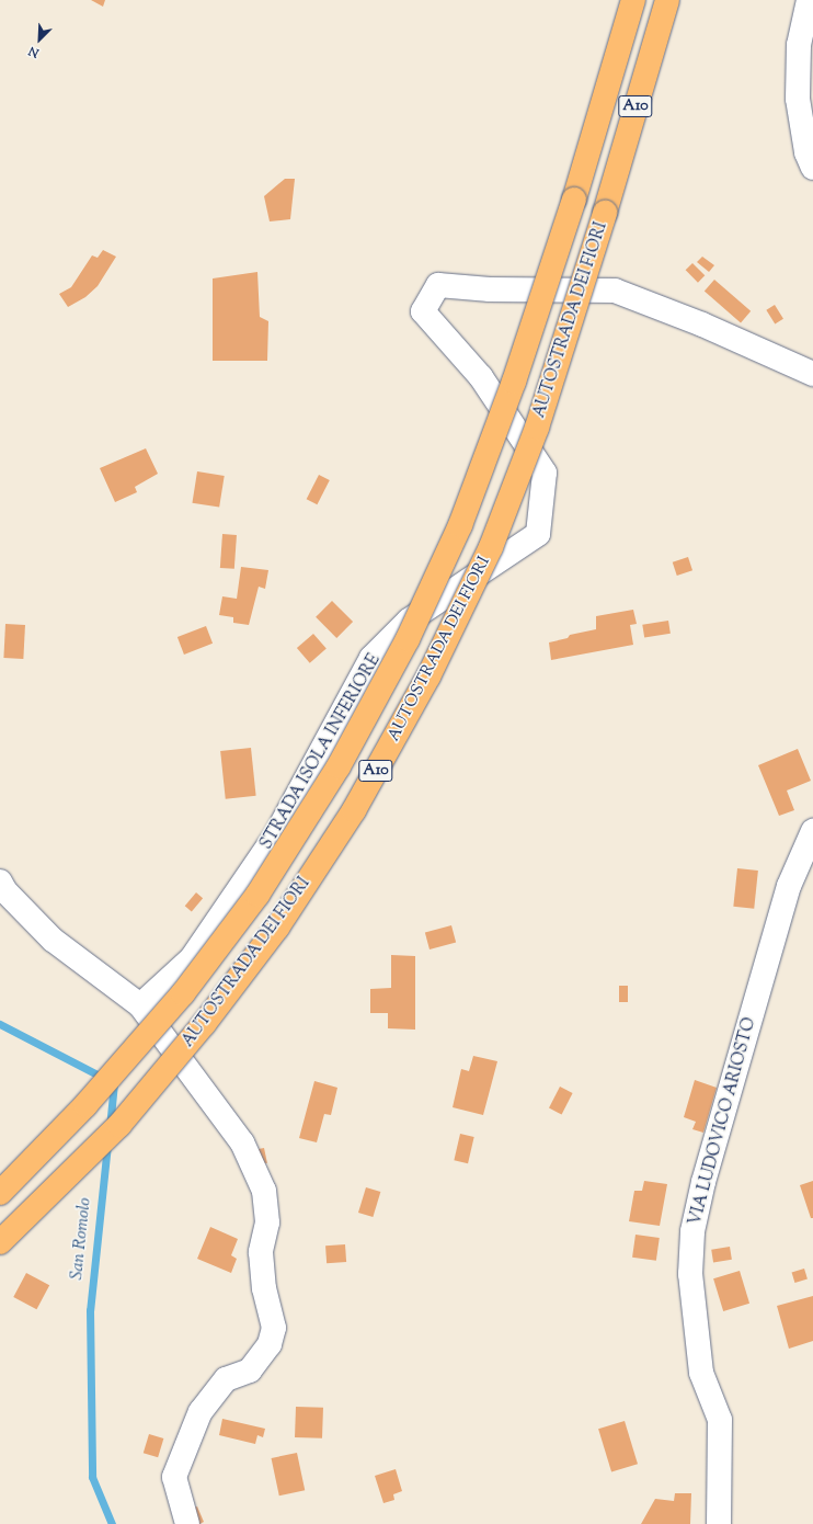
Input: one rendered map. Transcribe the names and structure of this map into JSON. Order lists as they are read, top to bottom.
{
  "streets": {
    "highway": ["A10", "AUTOSTRADA DEI FIORI"],
    "street": ["STRADA ISOLA INFERIORE", "VIA LUDOVICO ARIOSTO"]
  },
  "water": ["San Romolo"],
  "north": "bottom left"
}
